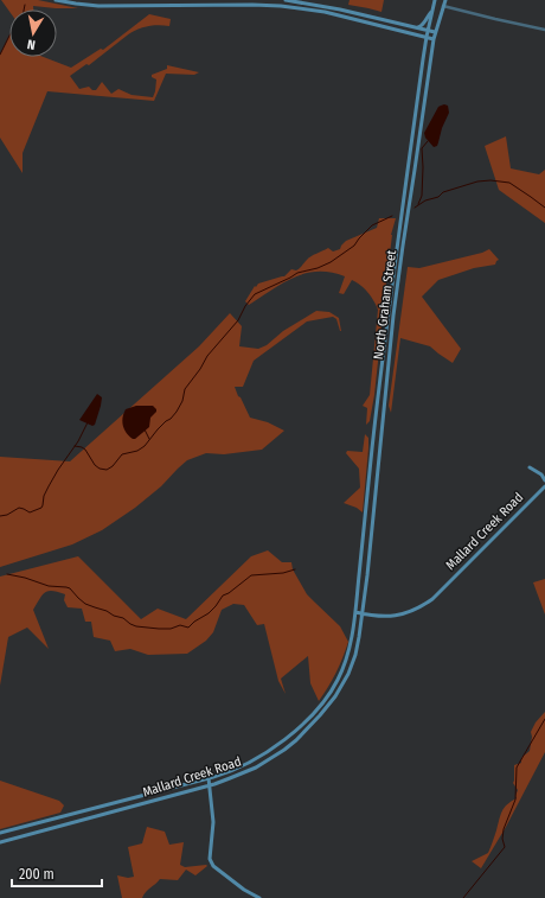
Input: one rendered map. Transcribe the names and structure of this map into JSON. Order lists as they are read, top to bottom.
{
  "streets": {
    "main road": ["North Graham Street", "Mallard Creek Road"]
  },
  "crossings": [
    ["North Graham Street", "Mallard Creek Road"]
  ],
  "scale_bar": "200 m",
  "north": "bottom"
}
